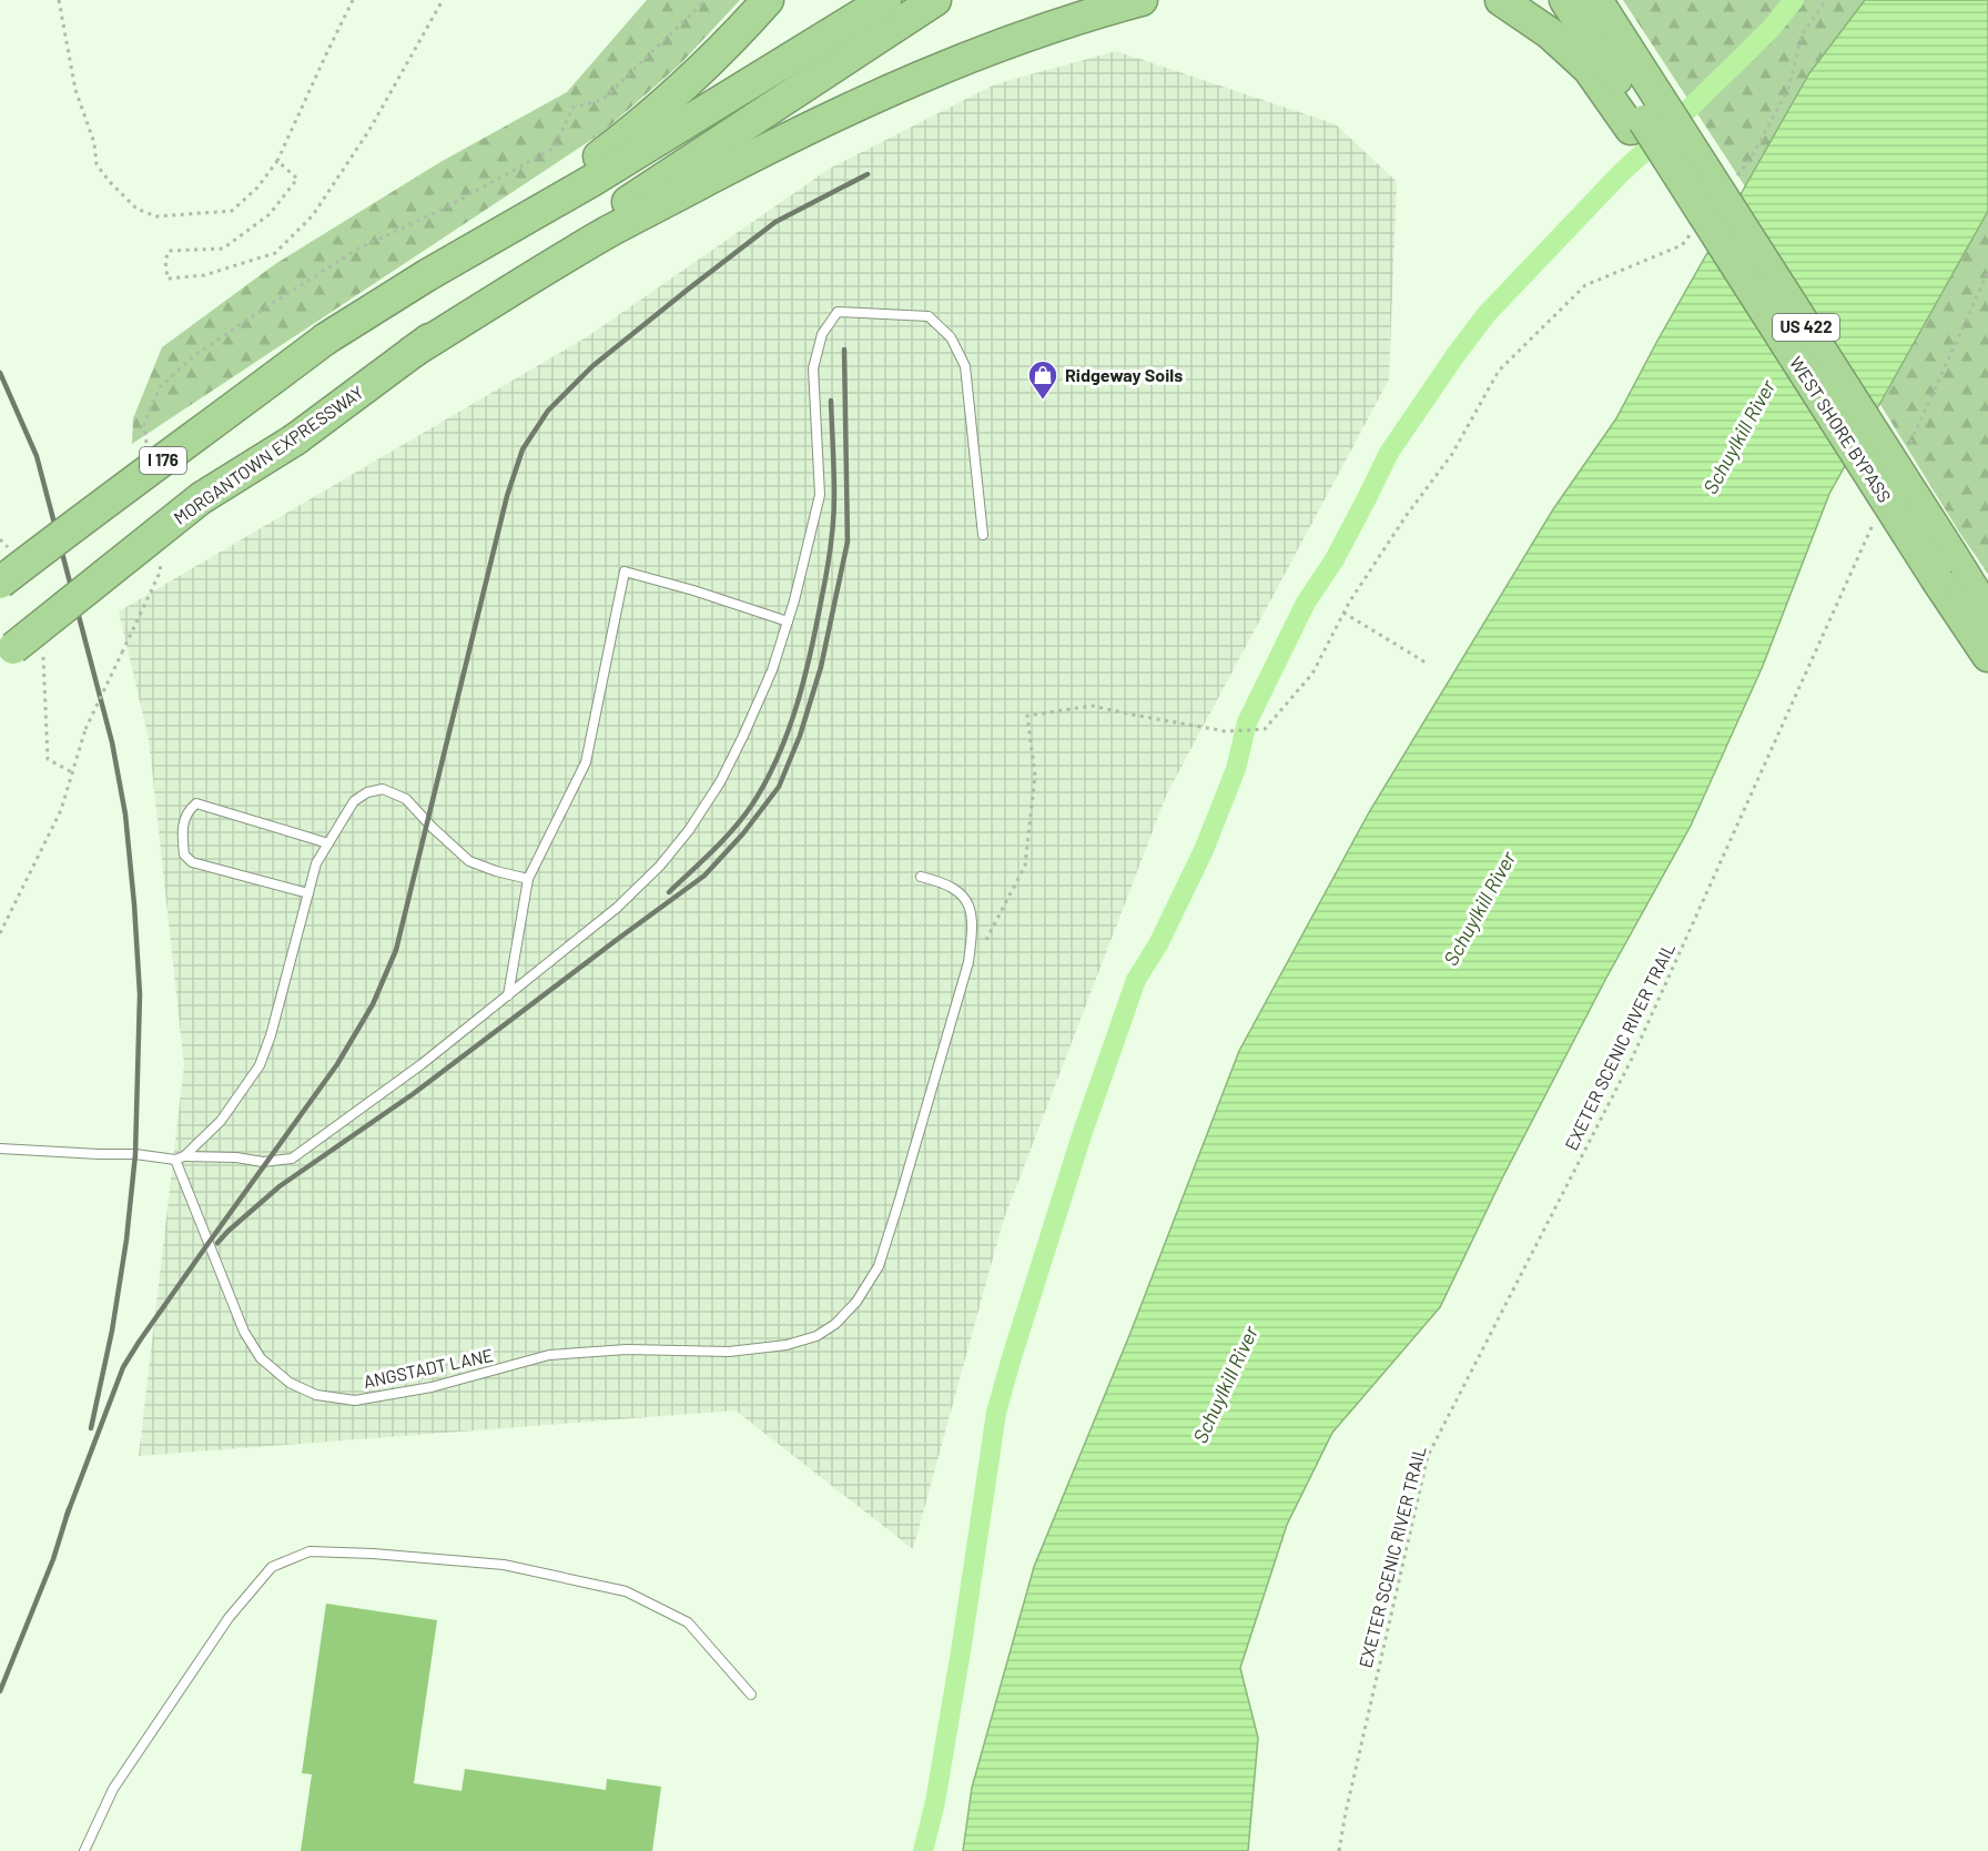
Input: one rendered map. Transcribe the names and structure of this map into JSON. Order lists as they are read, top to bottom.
{
  "streets": {
    "highway": [
      "US 422",
      "WEST SHORE BYPASS",
      "MORGANTOWN EXPRESSWAY",
      "I 176"
    ],
    "lane": ["ANGSTADT LANE"],
    "path": ["EXETER SCENIC RIVER TRAIL"]
  },
  "water": ["Schuylkill River"],
  "places": {
    "shop": ["Ridgeway Soils"]
  }
}
